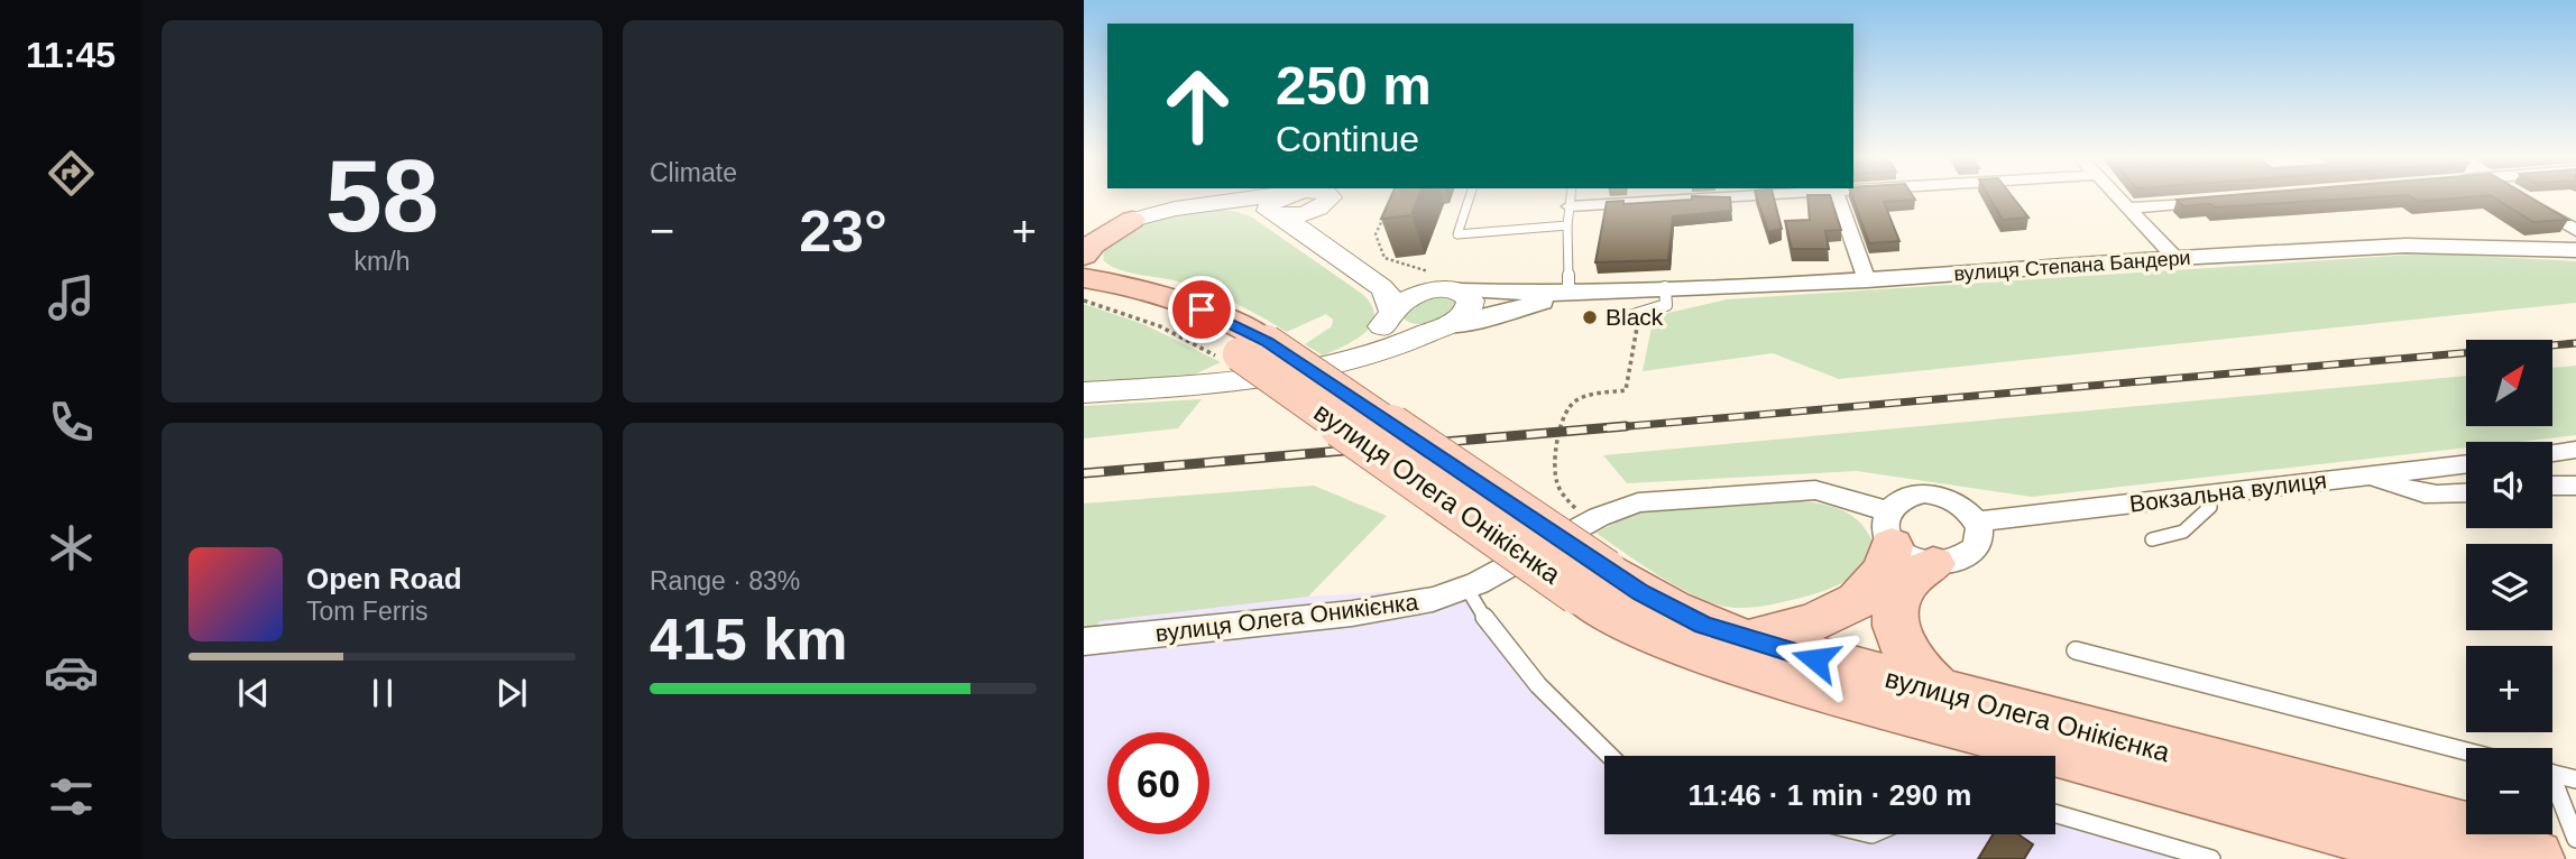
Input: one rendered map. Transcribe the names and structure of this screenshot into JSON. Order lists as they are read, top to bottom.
{
  "streets": {
    "main road": ["вулиця Олега Онікієнка"],
    "street": ["вулиця Степана Бандери", "Вокзальна вулиця", "вулиця Олега Оникієнка"]
  },
  "crossings": [
    ["Вокзальна вулиця", "вулиця Олега Оникієнка"]
  ],
  "places": ["Black"],
  "north": "top right",
  "page": {
    "tabs": "11:45",
    "tile": [
      ["58", "km/h"],
      "Climate",
      ["Range · 83%", "415 km"]
    ],
    "turn": ["250 m", "Continue"],
    "heat": ["−", "23°", "+"],
    "map_buttons": ["+", "−"],
    "song": ["Open Road", "Tom Ferris"],
    "limit": "60",
    "trip": "11:46 · 1 min · 290 m"
  }
}
